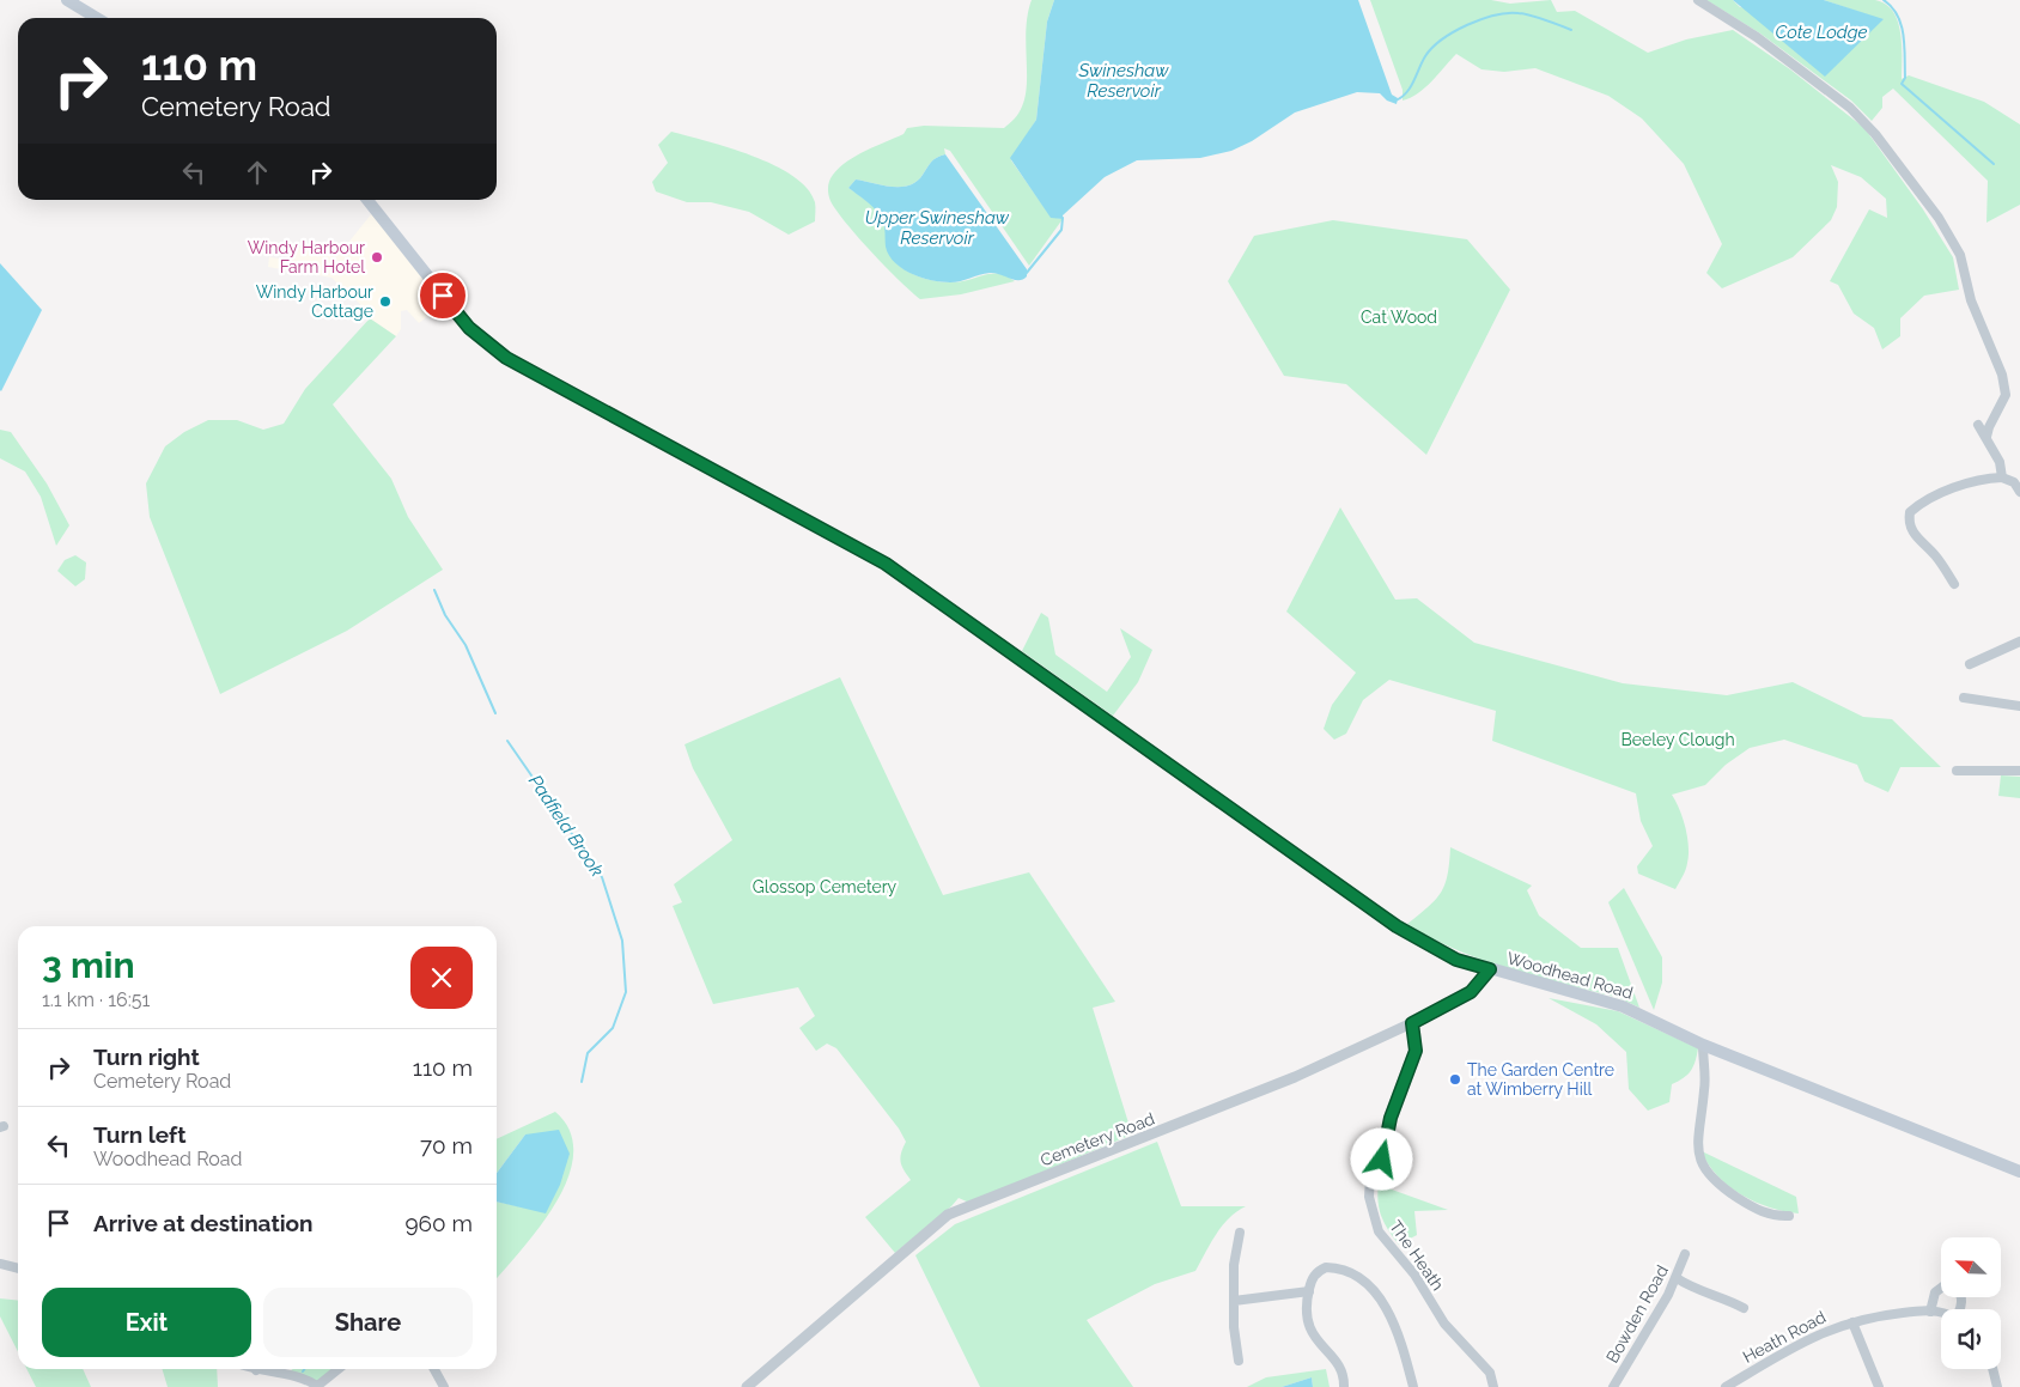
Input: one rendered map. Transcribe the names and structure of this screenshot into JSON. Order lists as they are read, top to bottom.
{
  "streets": {
    "main road": ["Woodhead Road"],
    "street": [
      "Cemetery Road",
      "The Heath",
      "Bowden Road",
      "Heath Road"
    ]
  },
  "crossings": [
    ["Woodhead Road", "Cemetery Road"],
    ["Cemetery Road", "The Heath"]
  ],
  "water": [
    "Cote Lodge",
    "Swineshaw Reservoir",
    "Upper Swineshaw Reservoir",
    "Padfield Brook"
  ],
  "parks": ["Cat Wood", "Beeley Clough", "Glossop Cemetery"],
  "places": ["Windy Harbour Farm Hotel", "Windy Harbour Cottage", "The Garden Centre at Wimberry Hill"],
  "north": "top left",
  "page": {
    "turn": ["110 m", "Cemetery Road"],
    "heading": ["3 min", "1.1 km · 16:51"],
    "list": [
      {
        "name": "Turn right",
        "note": "Cemetery Road",
        "value": "110 m"
      },
      {
        "name": "Turn left",
        "note": "Woodhead Road",
        "value": "70 m"
      },
      {
        "name": "Arrive at destination",
        "value": "960 m"
      }
    ],
    "buttons": ["Exit", "Share"]
  }
}
